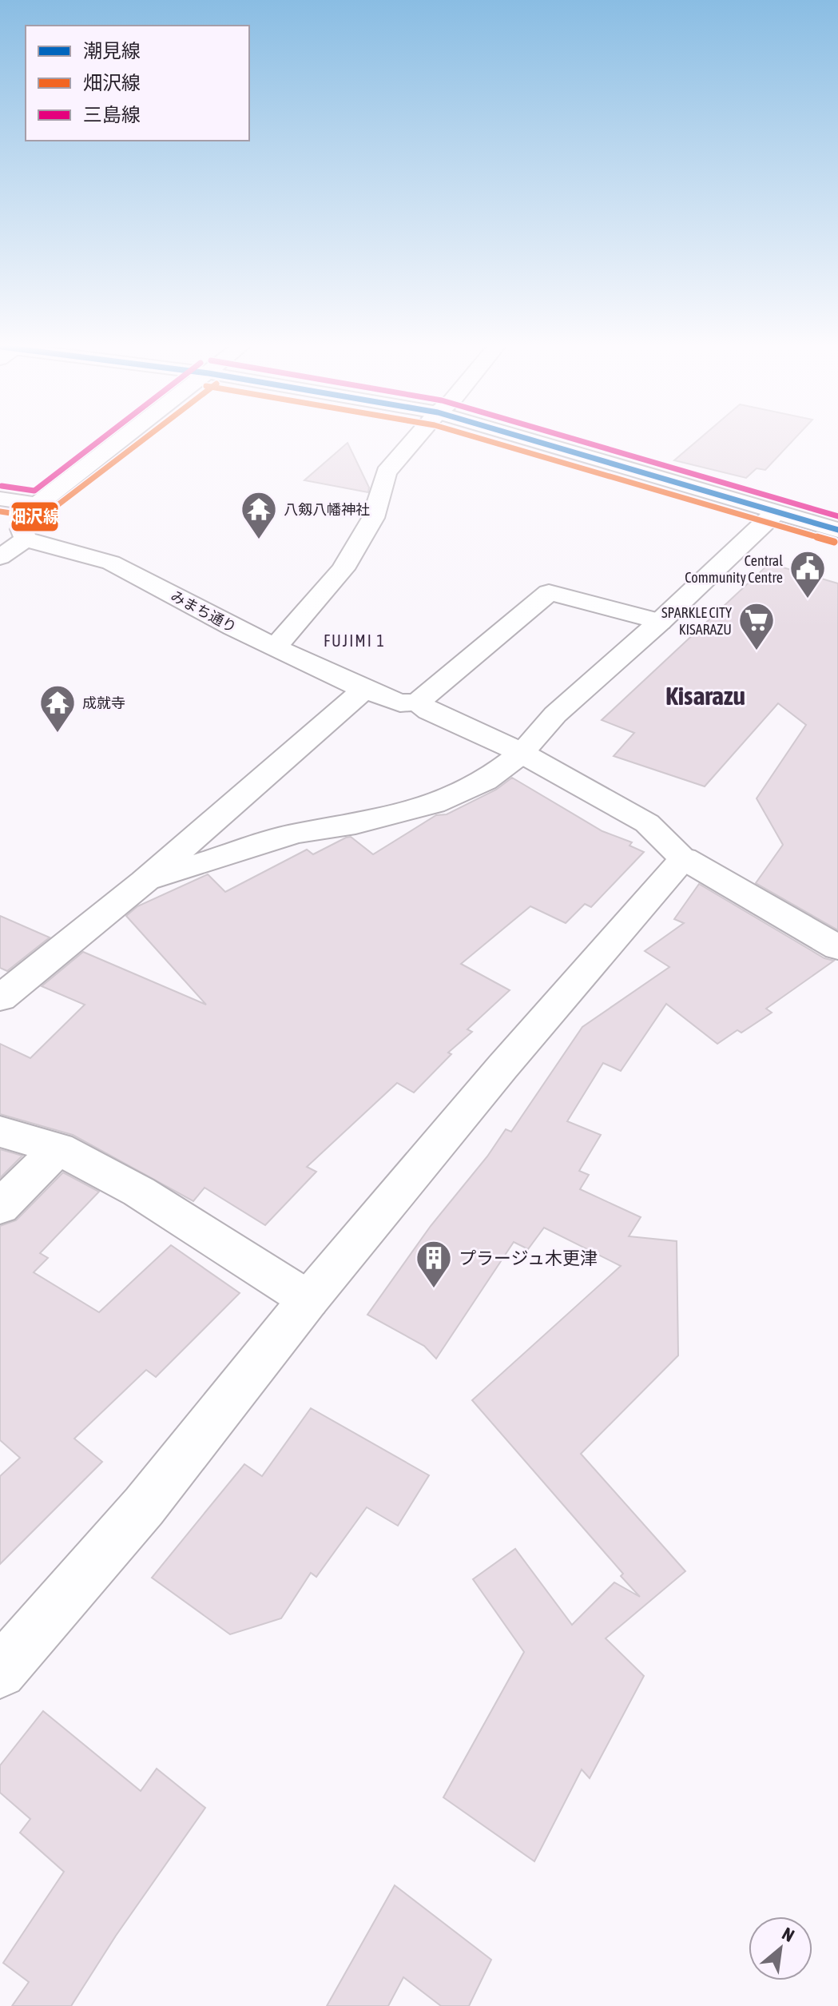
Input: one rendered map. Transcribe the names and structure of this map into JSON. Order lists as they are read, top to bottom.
{
  "streets": {
    "street": ["みまち通り"]
  },
  "districts": ["FUJIMI 1", "Kisarazu"],
  "places": {
    "temple": ["八剱八幡神社", "成就寺"],
    "public building": ["Central Community Centre"],
    "supermarket": ["SPARKLE CITY KISARAZU"],
    "building": ["プラージュ木更津"]
  },
  "lines": ["transit line 潮見線", "transit line 畑沢線", "transit line 三島線"],
  "legend": ["潮見線", "畑沢線", "三島線"],
  "north": "top right"
}
